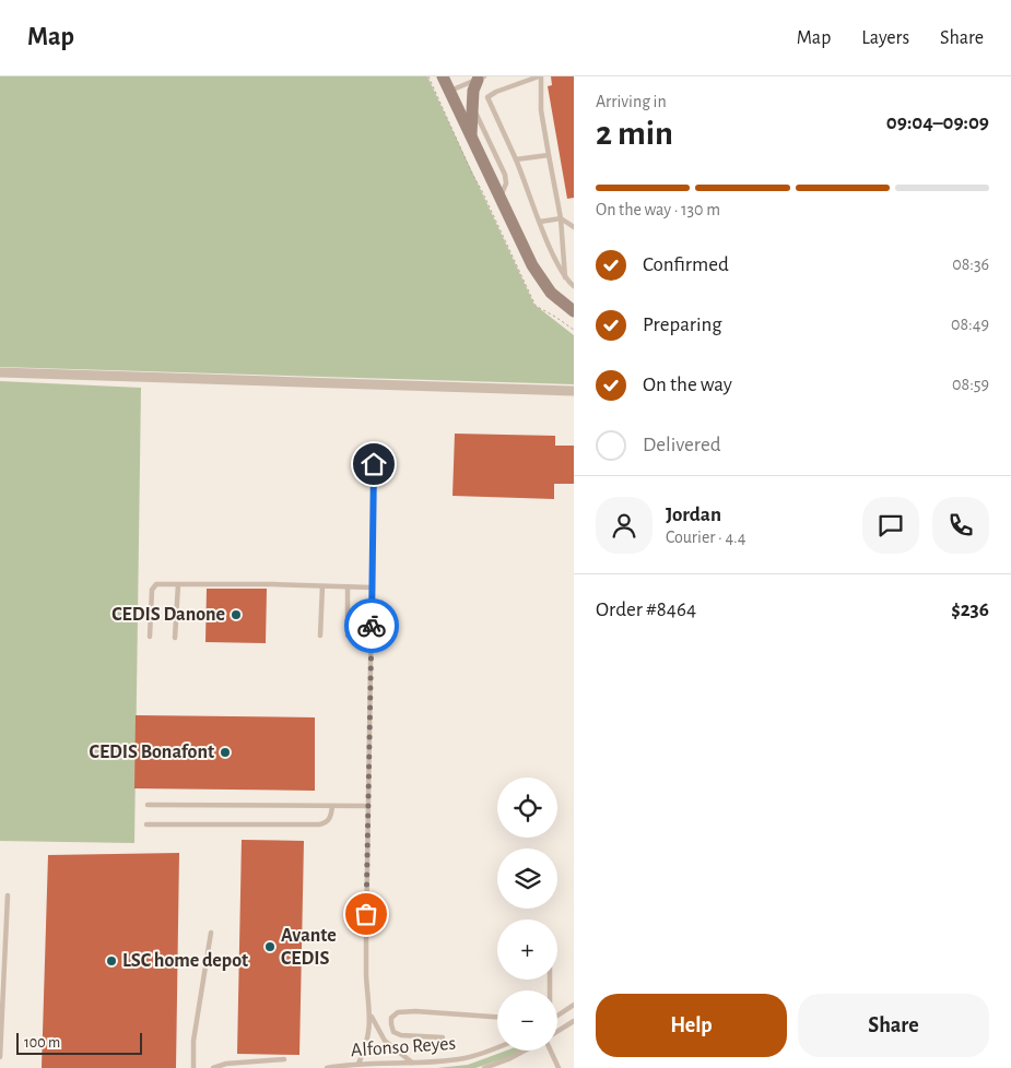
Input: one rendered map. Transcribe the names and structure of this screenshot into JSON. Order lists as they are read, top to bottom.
{
  "streets": {
    "lane": ["Alfonso Reyes"]
  },
  "places": [
    "CEDIS Danone",
    "CEDIS Bonafont",
    "Avante CEDIS",
    "LSC home depot"
  ],
  "scale_bar": "100 m",
  "page": {
    "header": "Map",
    "nav": ["Map", "Layers", "Share"],
    "heading": ["2 min", "Arriving in", "09:04–09:09"],
    "panel": [
      "Jordan",
      "Courier · 4.4",
      "Order #8464",
      "$236"
    ],
    "bar": "On the way · 130 m",
    "list": [
      ["Confirmed", "08:36"],
      ["Preparing", "08:49"],
      ["On the way", "08:59"],
      "Delivered"
    ],
    "map_buttons": ["+", "−"],
    "buttons": ["Help", "Share"],
    "scale": "100 m"
  }
}
